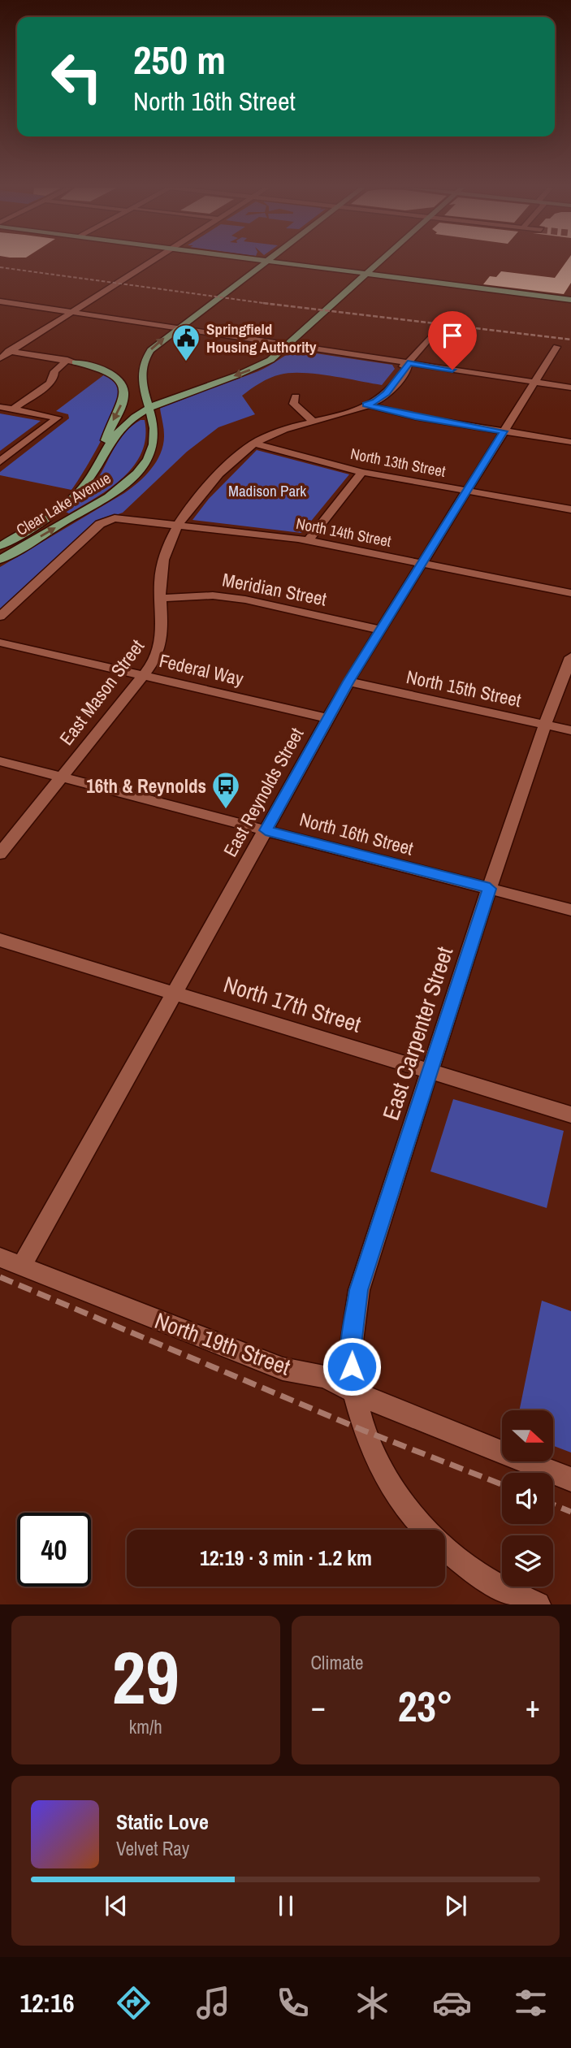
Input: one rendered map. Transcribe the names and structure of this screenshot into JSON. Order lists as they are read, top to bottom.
{
  "streets": {
    "main road": ["Clear Lake Avenue"],
    "street": [
      "North 13th Street",
      "North 14th Street",
      "Meridian Street",
      "Federal Way",
      "North 15th Street",
      "East Mason Street",
      "East Reynolds Street",
      "North 16th Street",
      "North 17th Street",
      "East Carpenter Street",
      "North 19th Street"
    ]
  },
  "crossings": [
    ["North 13th Street", "East Mason Street"],
    ["North 13th Street", "East Reynolds Street"],
    ["North 14th Street", "East Mason Street"],
    ["North 14th Street", "East Reynolds Street"],
    ["Meridian Street", "East Mason Street"],
    ["Meridian Street", "East Reynolds Street"],
    ["Federal Way", "East Mason Street"],
    ["Federal Way", "East Reynolds Street"],
    ["North 15th Street", "East Reynolds Street"],
    ["North 15th Street", "East Carpenter Street"],
    ["East Mason Street", "North 16th Street"],
    ["East Reynolds Street", "North 16th Street"],
    ["East Reynolds Street", "North 17th Street"],
    ["East Reynolds Street", "North 19th Street"],
    ["North 16th Street", "East Carpenter Street"],
    ["North 17th Street", "East Carpenter Street"],
    ["East Carpenter Street", "North 19th Street"]
  ],
  "parks": ["Madison Park"],
  "places": {
    "public building": ["Springfield Housing Authority"],
    "bus stop": ["16th & Reynolds"]
  },
  "north": "right",
  "page": {
    "turn": ["250 m", "North 16th Street"],
    "limit": "40",
    "trip": "12:19 · 3 min · 1.2 km",
    "tile": [
      ["29", "km/h"],
      "Climate"
    ],
    "heat": ["−", "23°", "+"],
    "song": ["Static Love", "Velvet Ray"],
    "tabs": "12:16"
  }
}
